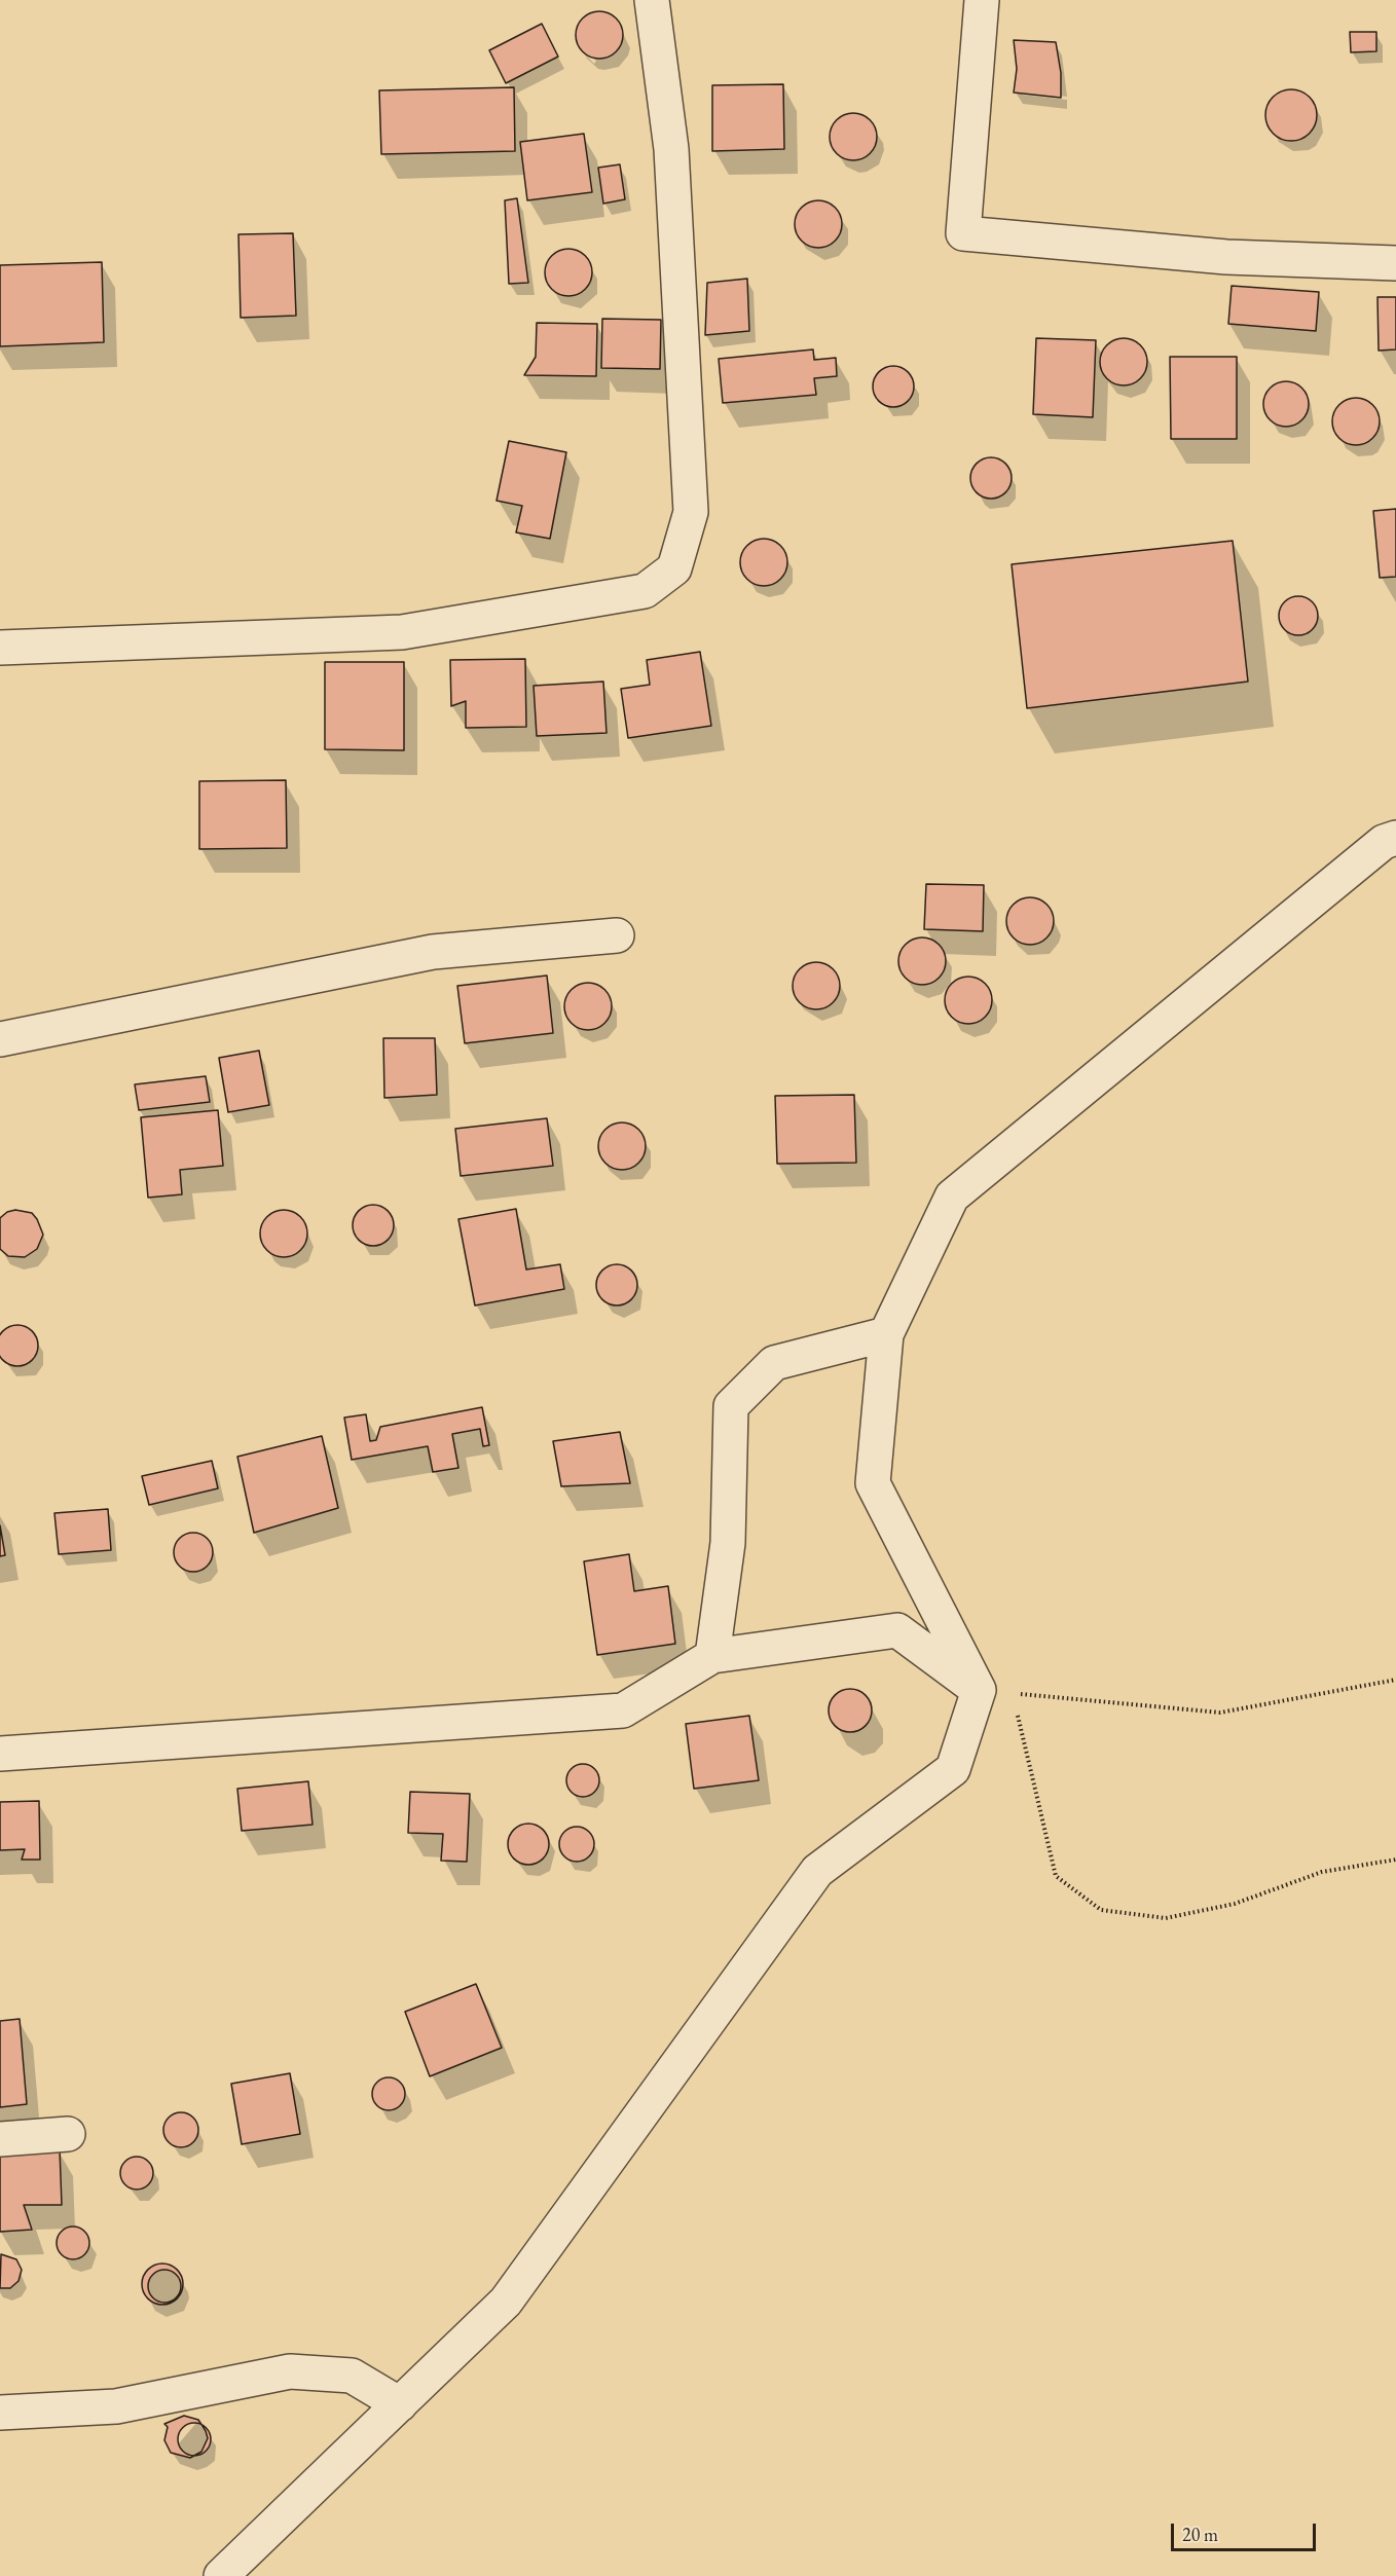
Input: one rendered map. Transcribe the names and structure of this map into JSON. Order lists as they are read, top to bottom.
{
  "scale_bar": "20 m"
}
